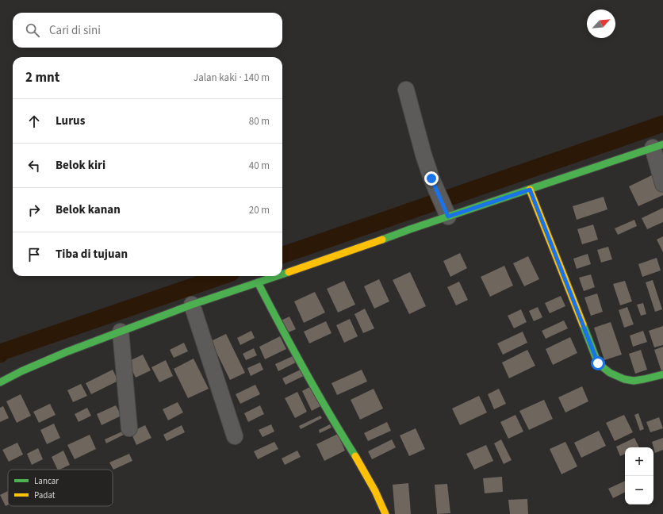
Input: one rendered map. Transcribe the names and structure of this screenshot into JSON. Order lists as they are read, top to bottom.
{
  "legend": ["Lancar", "Padat"],
  "north": "top right",
  "page": {
    "search": "Cari di sini",
    "heading": ["2 mnt", "Jalan kaki · 140 m"],
    "list": [
      ["Lurus", "80 m"],
      ["Belok kiri", "40 m"],
      ["Belok kanan", "20 m"],
      "Tiba di tujuan"
    ],
    "map_buttons": ["+", "−"]
  }
}
